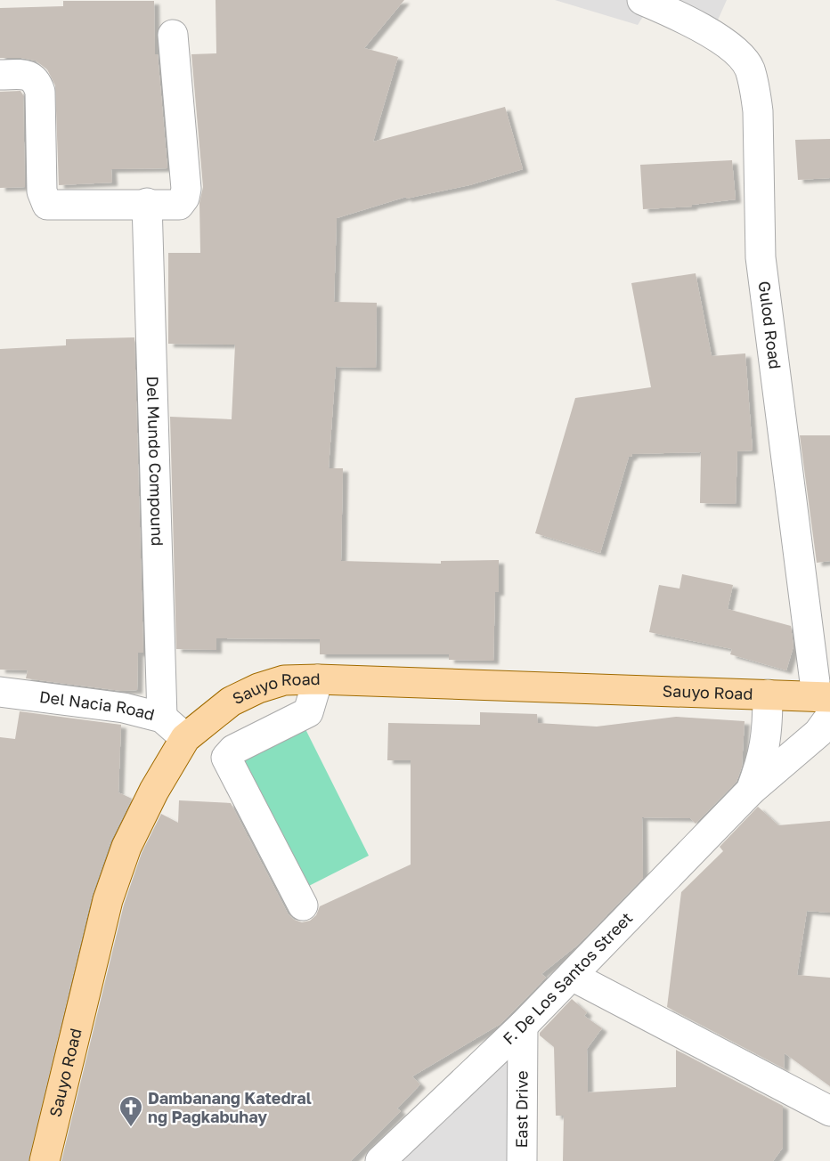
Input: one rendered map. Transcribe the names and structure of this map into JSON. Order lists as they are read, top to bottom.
{
  "streets": {
    "main road": ["Sauyo Road"],
    "street": [
      "Gulod Road",
      "Del Mundo Compound",
      "Del Nacia Road",
      "F. De Los Santos Street",
      "East Drive"
    ]
  },
  "crossings": [
    ["Gulod Road", "Sauyo Road"],
    ["Gulod Road", "F. De Los Santos Street"],
    ["Del Mundo Compound", "Del Nacia Road"],
    ["Sauyo Road", "Del Nacia Road"],
    ["Sauyo Road", "F. De Los Santos Street"],
    ["F. De Los Santos Street", "East Drive"]
  ],
  "places": {
    "church": ["Dambanang Katedral ng Pagkabuhay"]
  }
}
